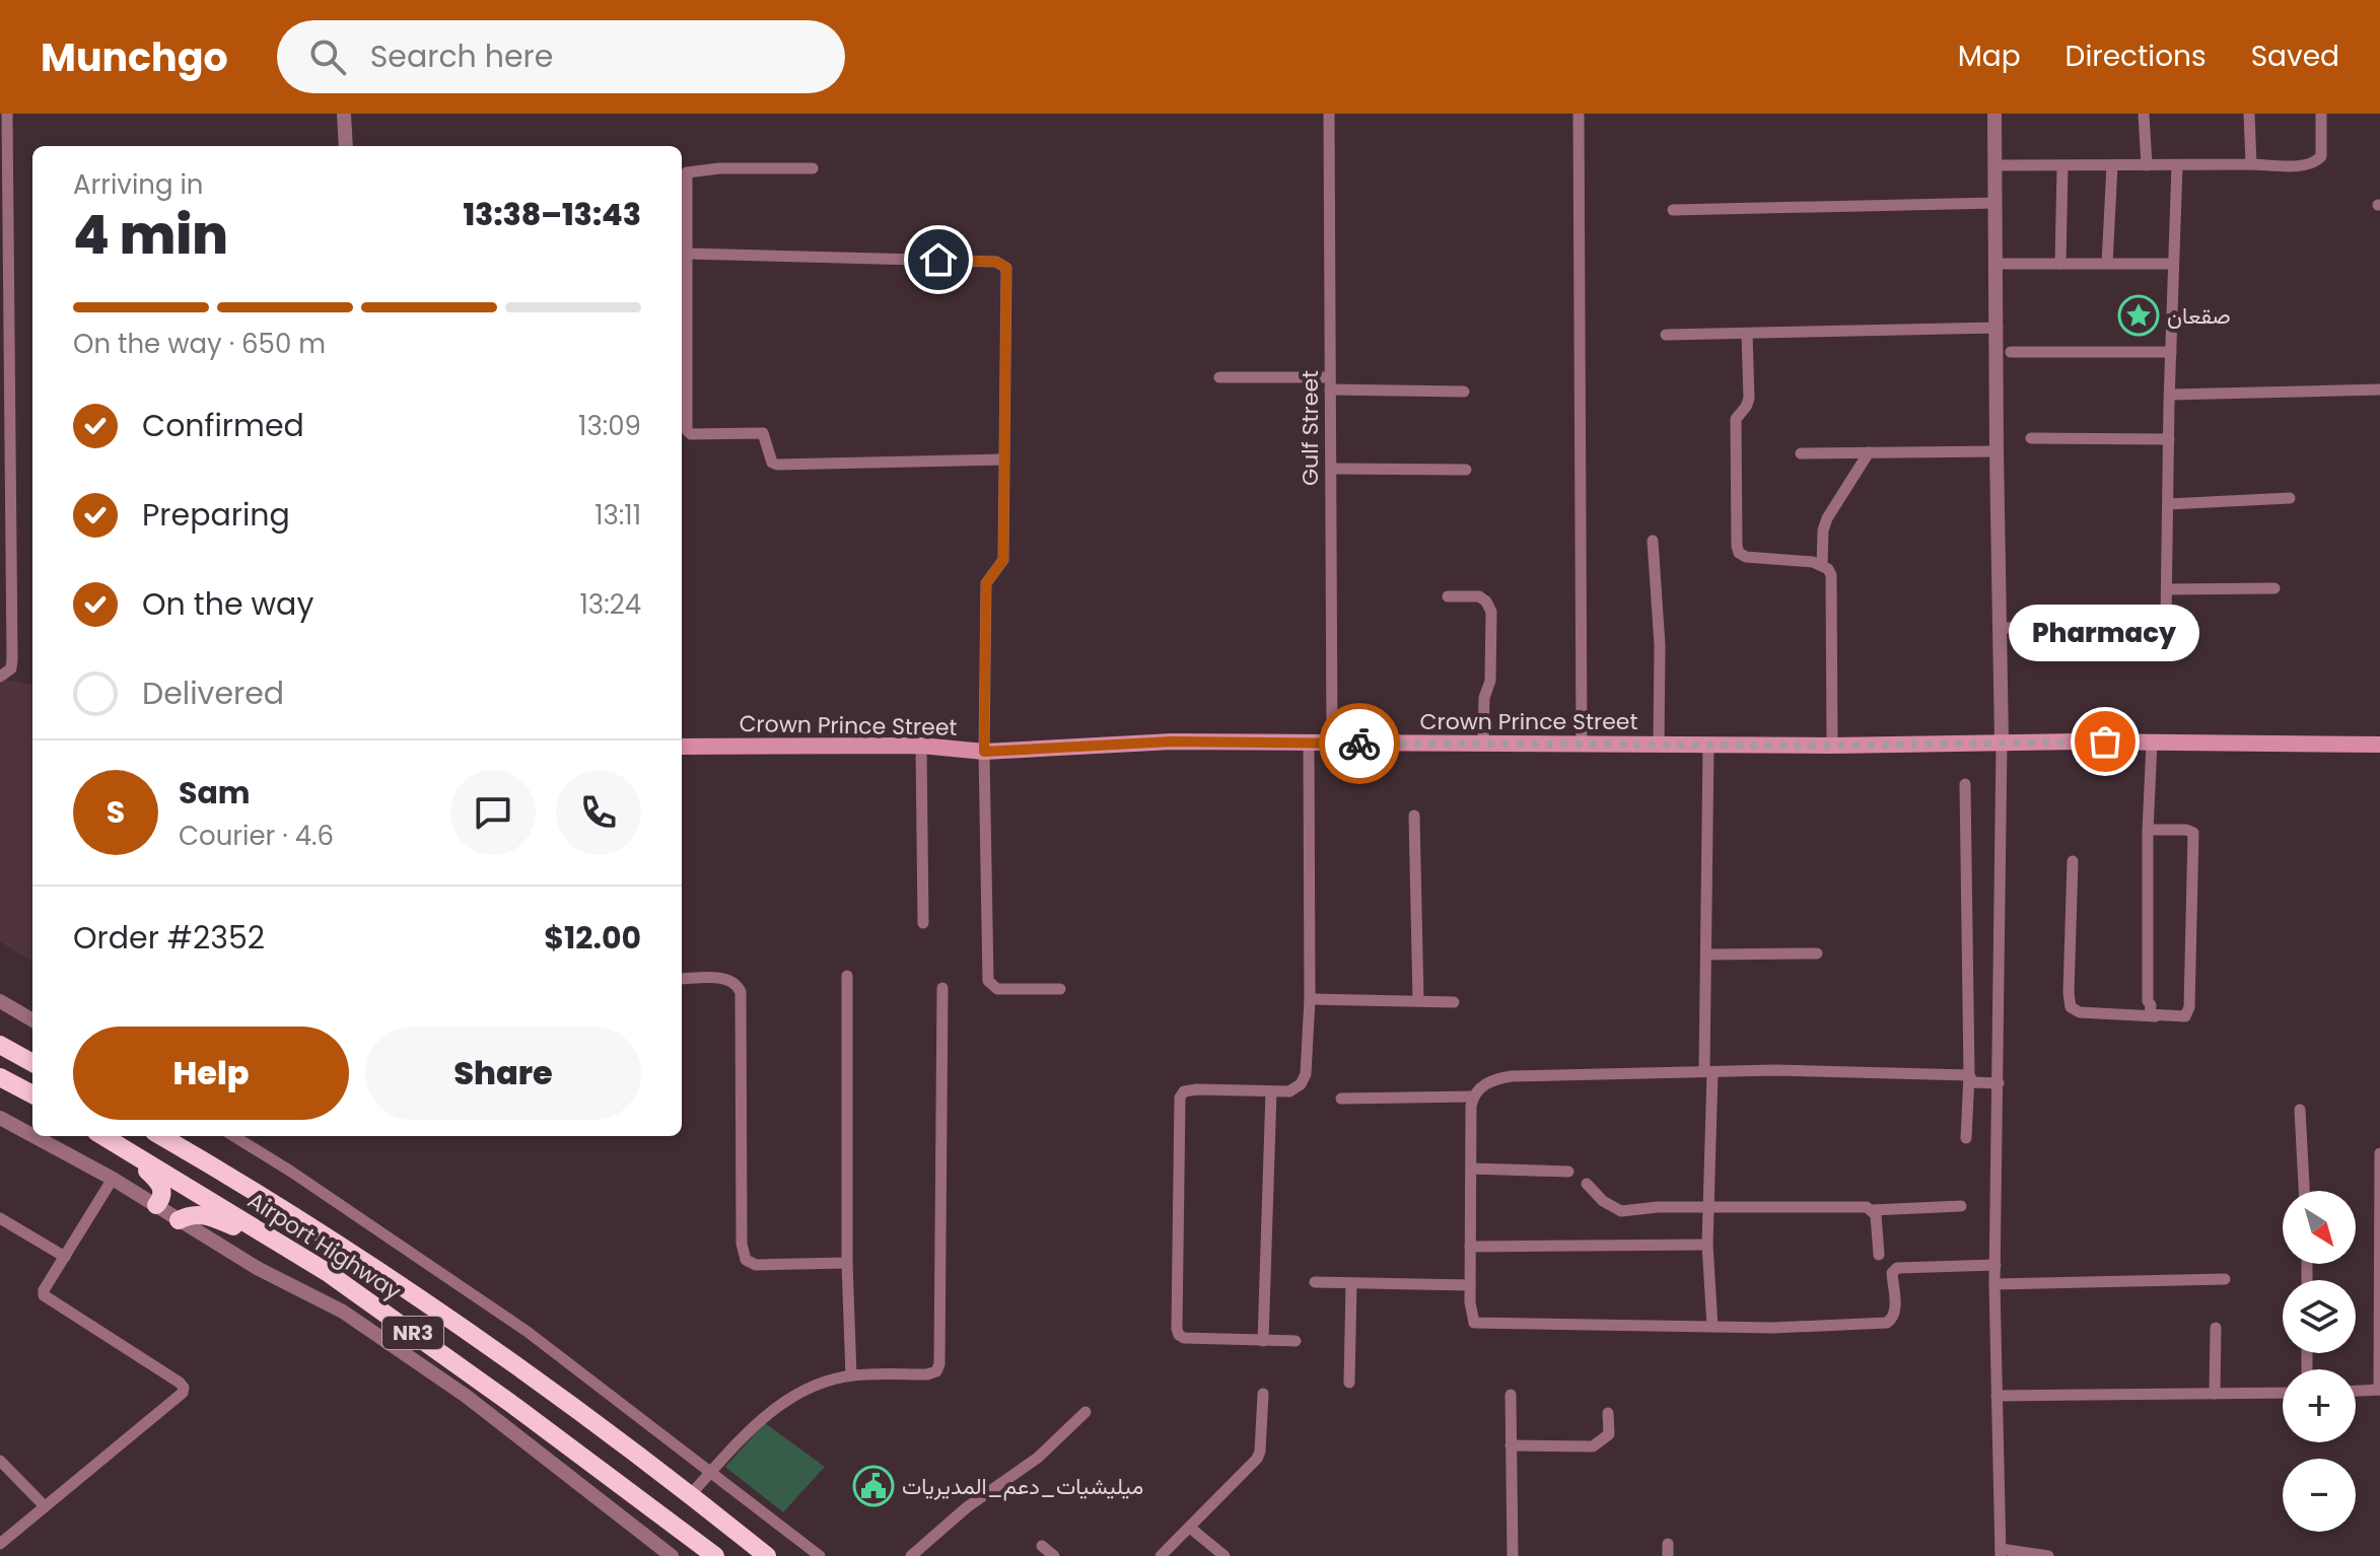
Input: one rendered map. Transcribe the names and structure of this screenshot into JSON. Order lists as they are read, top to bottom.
{
  "streets": {
    "highway": ["Airport Highway", "NR3"],
    "main road": ["Crown Prince Street"],
    "street": ["Gulf Street"]
  },
  "crossings": [
    ["Gulf Street", "Crown Prince Street"]
  ],
  "places": {
    "place": ["صقعان"],
    "other": ["Pharmacy"],
    "public building": ["ميليشيات_دعم_المديريات"]
  },
  "north": "bottom right",
  "page": {
    "header": "Munchgo",
    "search": "Search here",
    "nav": ["Map", "Directions", "Saved"],
    "heading": ["4 min", "Arriving in", "13:38–13:43"],
    "panel": [
      "Sam",
      "Courier · 4.6",
      "Order #2352",
      "$12.00"
    ],
    "bar": "On the way · 650 m",
    "list": [
      ["Confirmed", "13:09"],
      ["Preparing", "13:11"],
      ["On the way", "13:24"],
      "Delivered"
    ],
    "bubble": "Pharmacy",
    "round": "S",
    "buttons": ["Help", "Share"],
    "map_buttons": ["+", "−"]
  }
}
